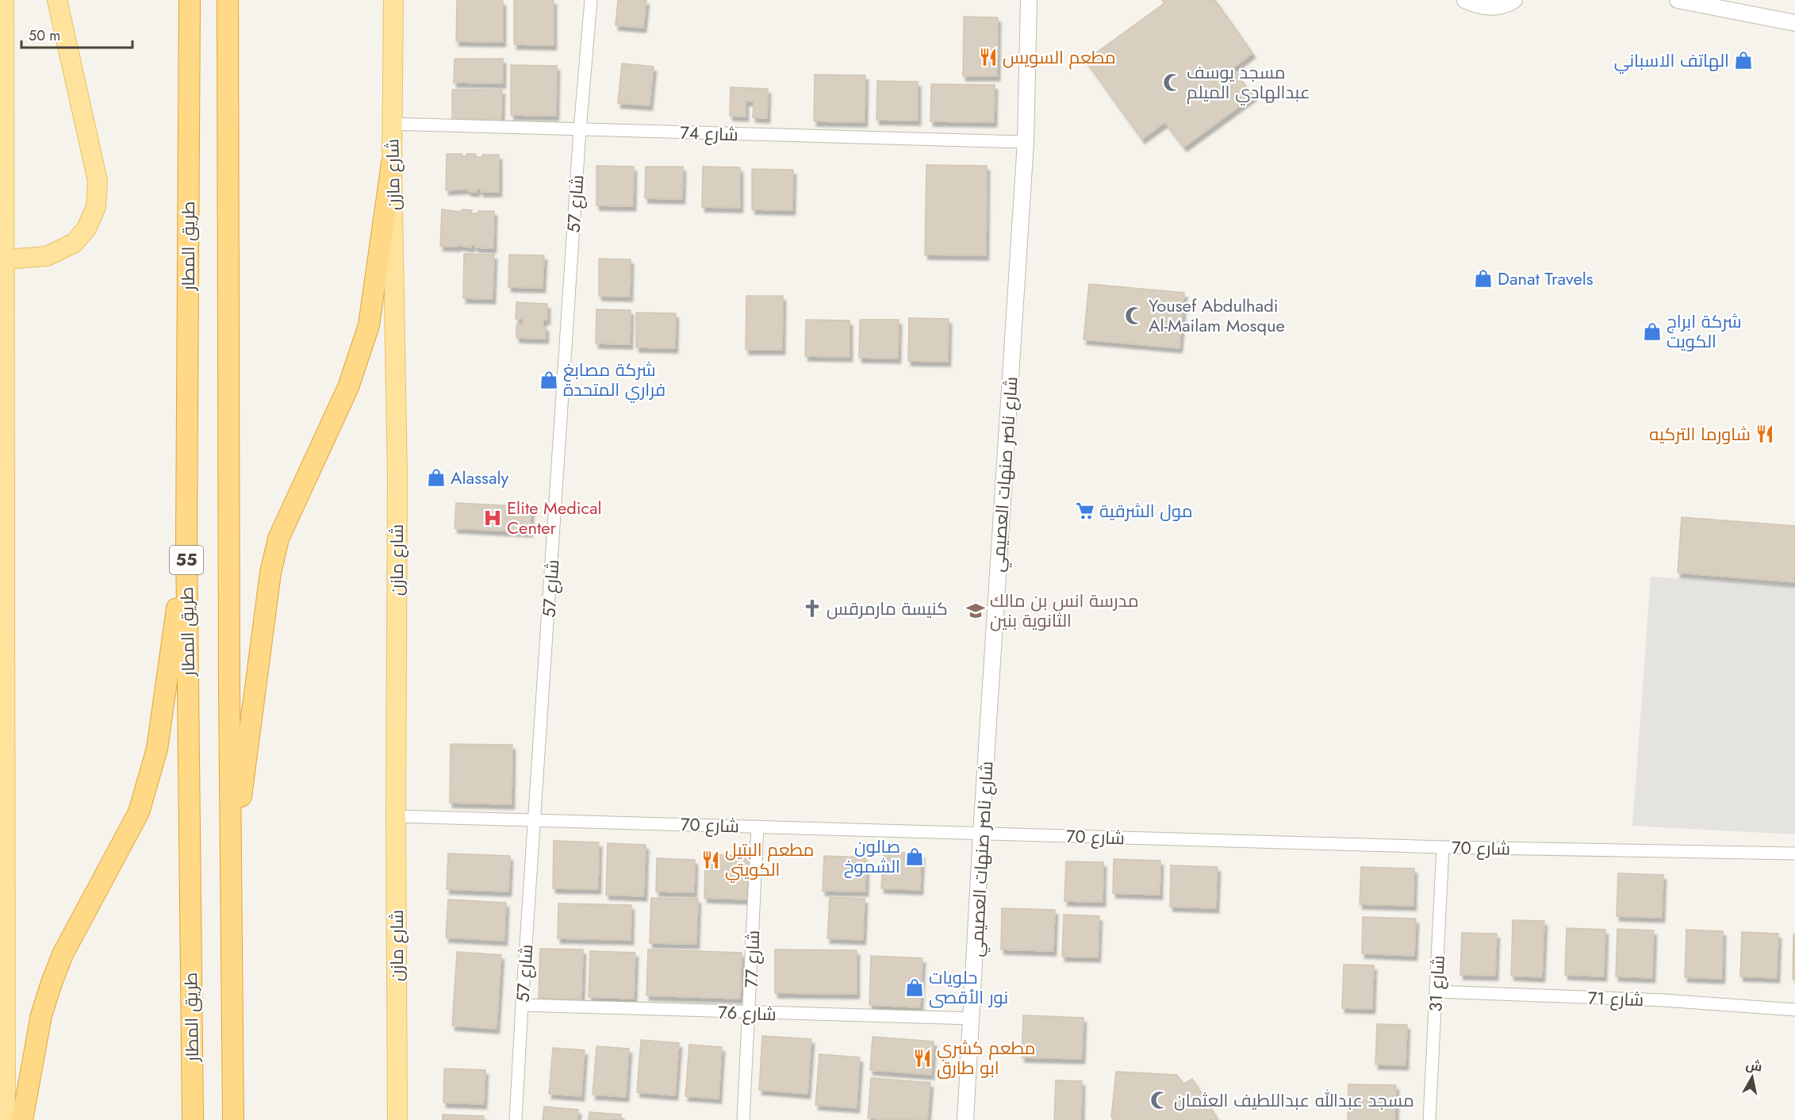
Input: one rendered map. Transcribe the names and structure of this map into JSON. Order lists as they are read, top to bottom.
{
  "streets": {
    "highway": ["طريق المطار", "55"],
    "main road": ["شارع مازن"],
    "street": [
      "شارع 74",
      "شارع 57",
      "شارع ناصر صنهات العصيمي",
      "شارع 70",
      "شارع 77",
      "شارع 31",
      "شارع 71",
      "شارع 76"
    ]
  },
  "crossings": [
    ["شارع 74", "شارع مازن"],
    ["شارع 74", "شارع 57"],
    ["شارع 74", "شارع ناصر صنهات العصيمي"],
    ["شارع مازن", "شارع 70"],
    ["شارع 57", "شارع 70"],
    ["شارع 57", "شارع 76"],
    ["شارع ناصر صنهات العصيمي", "شارع 70"],
    ["شارع ناصر صنهات العصيمي", "شارع 76"],
    ["شارع 70", "شارع 77"],
    ["شارع 70", "شارع 31"],
    ["شارع 77", "شارع 76"],
    ["شارع 31", "شارع 71"]
  ],
  "places": {
    "restaurant": [
      "مطعم السويس",
      "شاورما التركيه",
      "مطعم البتيل الكويتي",
      "مطعم كشري ابو طارق"
    ],
    "shop": [
      "الهاتف الاسباني",
      "Danat Travels",
      "شركة ابراج الكويت",
      "شركة مصابغ فراري المتحدة",
      "Alassaly",
      "صالون الشموخ",
      "حلويات نور الأقصى"
    ],
    "mosque": ["مسجد يوسف عبدالهادي الميلم", "Yousef Abdulhadi Al-Mailam Mosque", "مسجد عبدالله عبداللطيف العثمان"],
    "supermarket": ["مول الشرقية"],
    "hospital": ["Elite Medical Center"],
    "church": ["كنيسة مارمرقس"],
    "school or university": ["مدرسة انس بن مالك الثانوية بنين"]
  },
  "scale_bar": "50 m",
  "north": "top"
}
